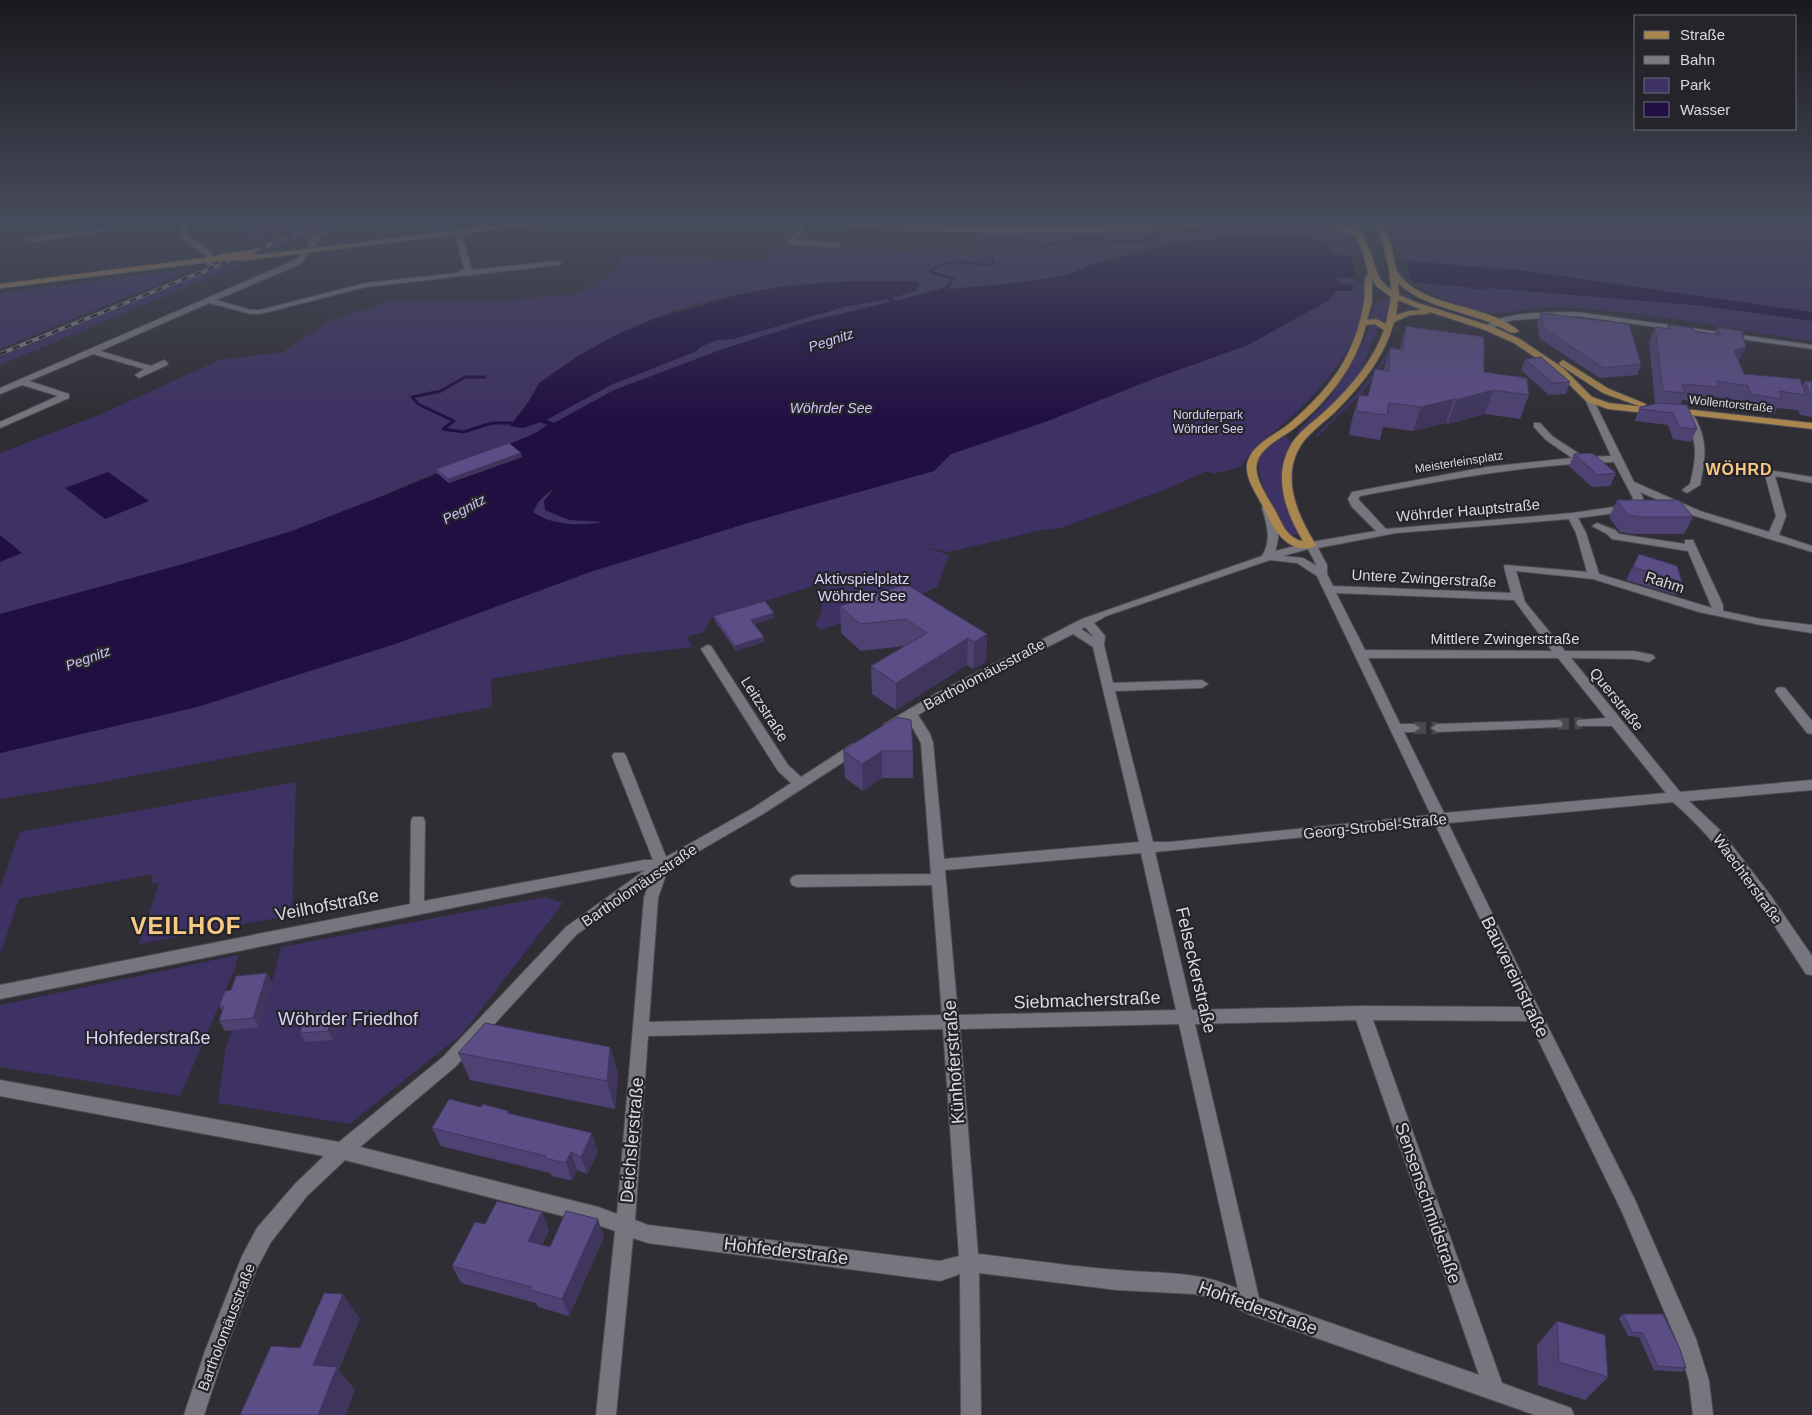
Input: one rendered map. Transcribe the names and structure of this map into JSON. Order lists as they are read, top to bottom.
{
  "streets": {
    "main road": ["Wollentorstraße"],
    "street": [
      "Meisterleinsplatz",
      "Wöhrder Hauptstraße",
      "Untere Zwingerstraße",
      "Rahm",
      "Mittlere Zwingerstraße",
      "Bartholomäusstraße",
      "Querstraße",
      "Leitzstraße",
      "Georg-Strobel-Straße",
      "Waechterstraße",
      "Veilhofstraße",
      "Felseckerstraße",
      "Bauvereinstraße",
      "Siebmacherstraße",
      "Künhoferstraße",
      "Deichslerstraße",
      "Sensenschmidstraße",
      "Hohfederstraße"
    ]
  },
  "crossings": [
    ["Meisterleinsplatz", "Wöhrder Hauptstraße"],
    ["Wöhrder Hauptstraße", "Bartholomäusstraße"],
    ["Wöhrder Hauptstraße", "Bauvereinstraße"],
    ["Untere Zwingerstraße", "Querstraße"],
    ["Untere Zwingerstraße", "Bauvereinstraße"],
    ["Rahm", "Querstraße"],
    ["Mittlere Zwingerstraße", "Querstraße"],
    ["Mittlere Zwingerstraße", "Bauvereinstraße"],
    ["Bartholomäusstraße", "Leitzstraße"],
    ["Bartholomäusstraße", "Veilhofstraße"],
    ["Bartholomäusstraße", "Felseckerstraße"],
    ["Bartholomäusstraße", "Bauvereinstraße"],
    ["Bartholomäusstraße", "Künhoferstraße"],
    ["Bartholomäusstraße", "Deichslerstraße"],
    ["Bartholomäusstraße", "Hohfederstraße"],
    ["Querstraße", "Georg-Strobel-Straße"],
    ["Querstraße", "Waechterstraße"],
    ["Georg-Strobel-Straße", "Waechterstraße"],
    ["Georg-Strobel-Straße", "Felseckerstraße"],
    ["Georg-Strobel-Straße", "Bauvereinstraße"],
    ["Georg-Strobel-Straße", "Künhoferstraße"],
    ["Veilhofstraße", "Deichslerstraße"],
    ["Felseckerstraße", "Siebmacherstraße"],
    ["Felseckerstraße", "Hohfederstraße"],
    ["Bauvereinstraße", "Siebmacherstraße"],
    ["Siebmacherstraße", "Künhoferstraße"],
    ["Siebmacherstraße", "Deichslerstraße"],
    ["Siebmacherstraße", "Sensenschmidstraße"],
    ["Künhoferstraße", "Hohfederstraße"],
    ["Deichslerstraße", "Hohfederstraße"],
    ["Sensenschmidstraße", "Hohfederstraße"]
  ],
  "districts": ["WÖHRD", "VEILHOF"],
  "water": ["Pegnitz", "Wöhrder See"],
  "parks": [
    "Norduferpark Wöhrder See",
    "Aktivspielplatz Wöhrder See",
    "Wöhrder Friedhof",
    "Hohfederstraße"
  ],
  "legend": [
    "Straße",
    "Bahn",
    "Park",
    "Wasser"
  ]
}
